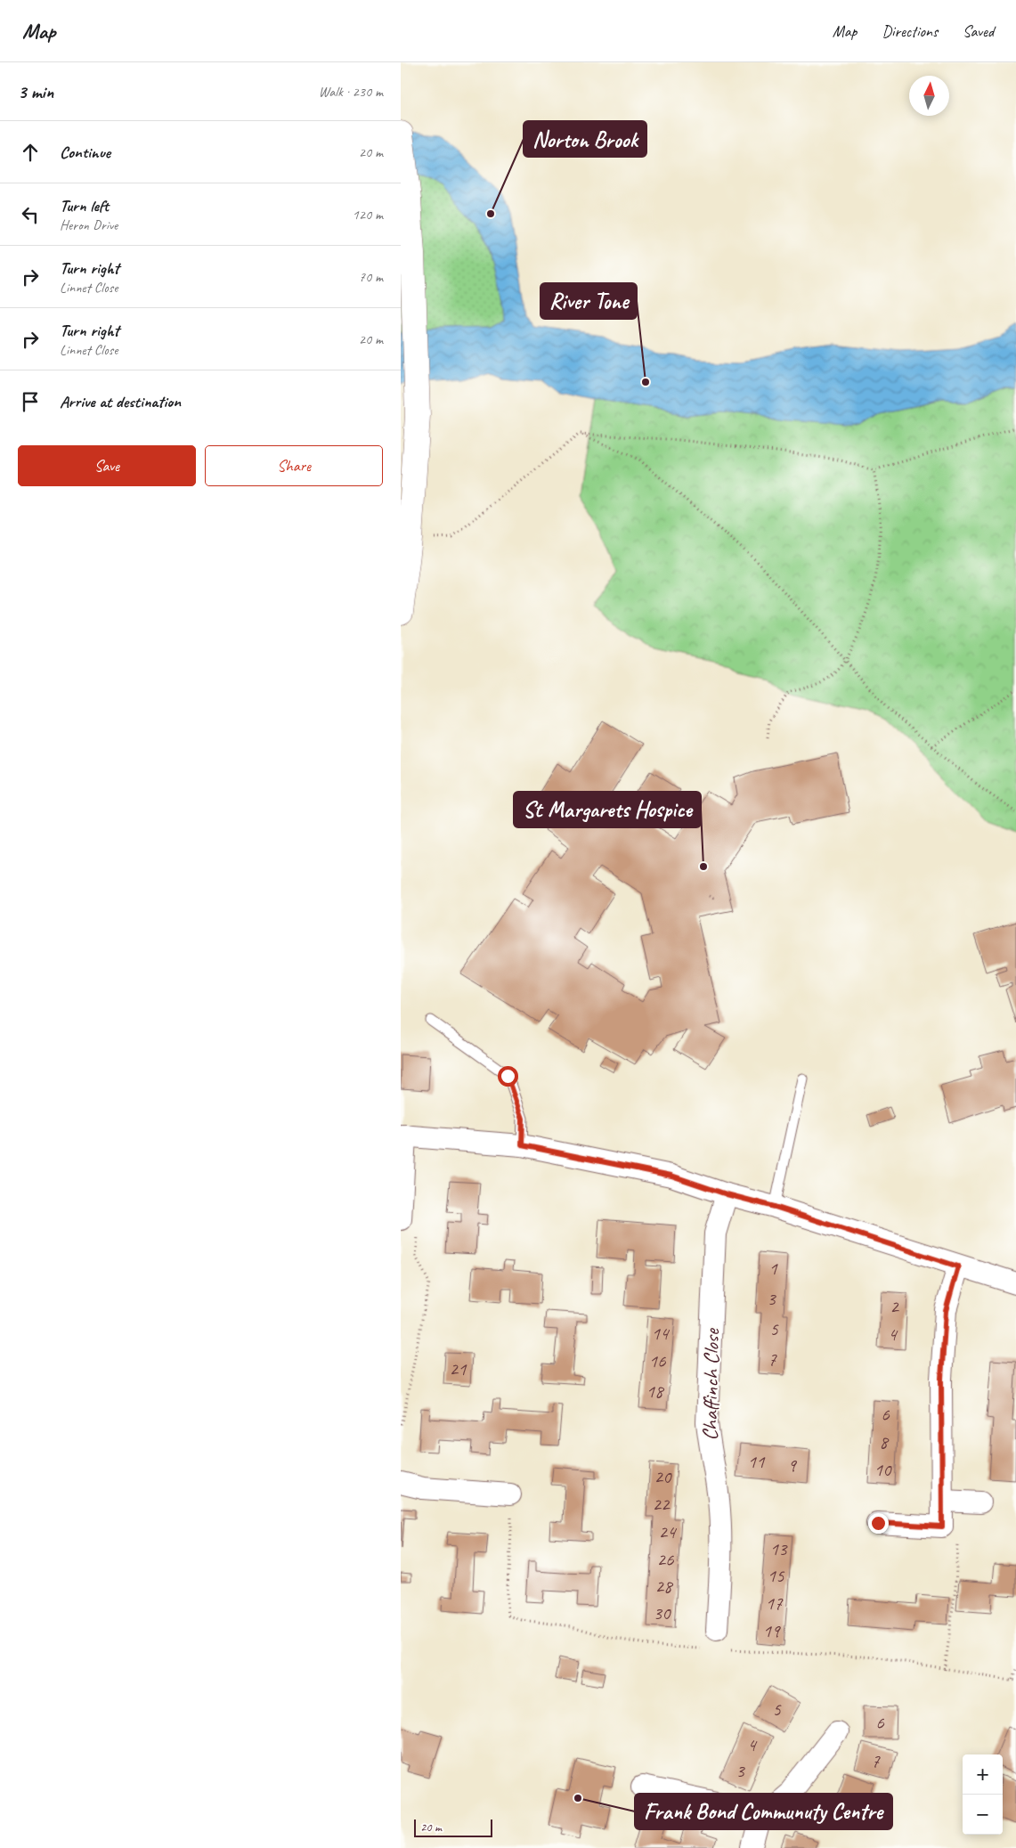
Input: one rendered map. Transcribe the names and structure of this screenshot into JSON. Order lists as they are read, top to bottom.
{
  "streets": {
    "street": ["Chaffinch Close"]
  },
  "places": [
    "Norton Brook",
    "River Tone",
    "St Margarets Hospice",
    "Frank Bond Communuty Centre"
  ],
  "house_numbers": [
    "1",
    "3",
    "2",
    "5",
    "14",
    "4",
    "7",
    "16",
    "21",
    "18",
    "6",
    "8",
    "11",
    "9",
    "10",
    "20",
    "22",
    "24",
    "13",
    "26",
    "15",
    "28",
    "17",
    "30",
    "19",
    "5",
    "6",
    "4",
    "7",
    "3"
  ],
  "scale_bar": "20 m",
  "north": "top",
  "page": {
    "header": "Map",
    "nav": ["Map", "Directions", "Saved"],
    "heading": ["3 min", "Walk · 230 m"],
    "list": [
      ["Continue", "20 m"],
      ["Turn left", "Heron Drive", "120 m"],
      ["Turn right", "Linnet Close", "70 m"],
      ["Turn right", "Linnet Close", "20 m"],
      "Arrive at destination"
    ],
    "buttons": ["Save", "Share"],
    "map_buttons": ["+", "−"],
    "scale": "20 m"
  }
}
